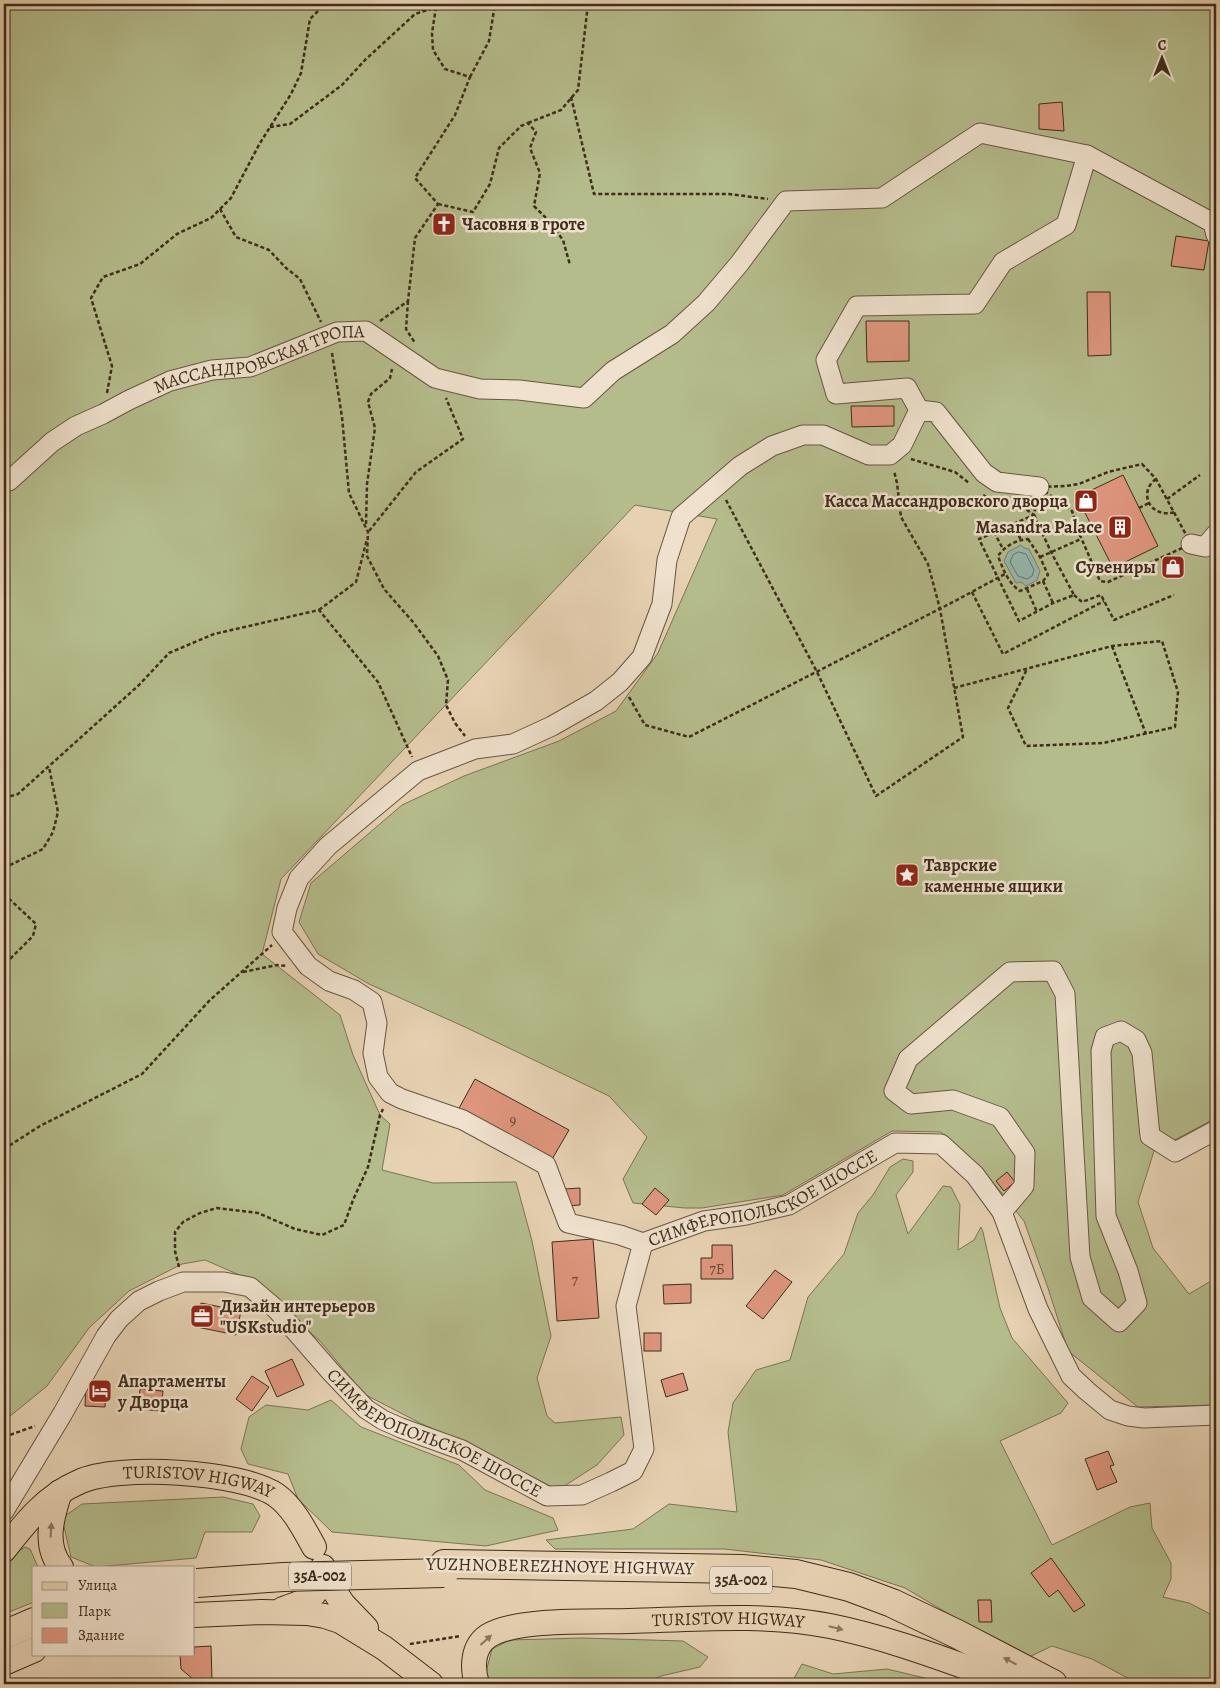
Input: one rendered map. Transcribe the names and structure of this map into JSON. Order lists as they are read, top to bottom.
{
  "streets": {
    "highway": ["YUZHNOBEREZHNOYE HIGHWAY", "35А-002"],
    "main road": ["TURISTOV HIGWAY"],
    "street": ["МАССАНДРОВСКАЯ ТРОПА", "СИМФЕРОПОЛЬСКОЕ ШОССЕ"]
  },
  "crossings": [
    ["TURISTOV HIGWAY", "YUZHNOBEREZHNOYE HIGHWAY"]
  ],
  "one_way": ["TURISTOV HIGWAY"],
  "places": {
    "church": ["Часовня в гроте"],
    "shop": ["Касса Массандровского дворца", "Сувениры"],
    "building": ["Masandra Palace"],
    "place": ["Таврские каменные ящики"],
    "office": ["Дизайн интерьеров \"USKstudio\""],
    "hotel": ["Апартаменты у Дворца"]
  },
  "house_numbers": ["9", "7Б", "7"],
  "legend": ["Улица", "Парк", "Здание"],
  "north": "top"
}
